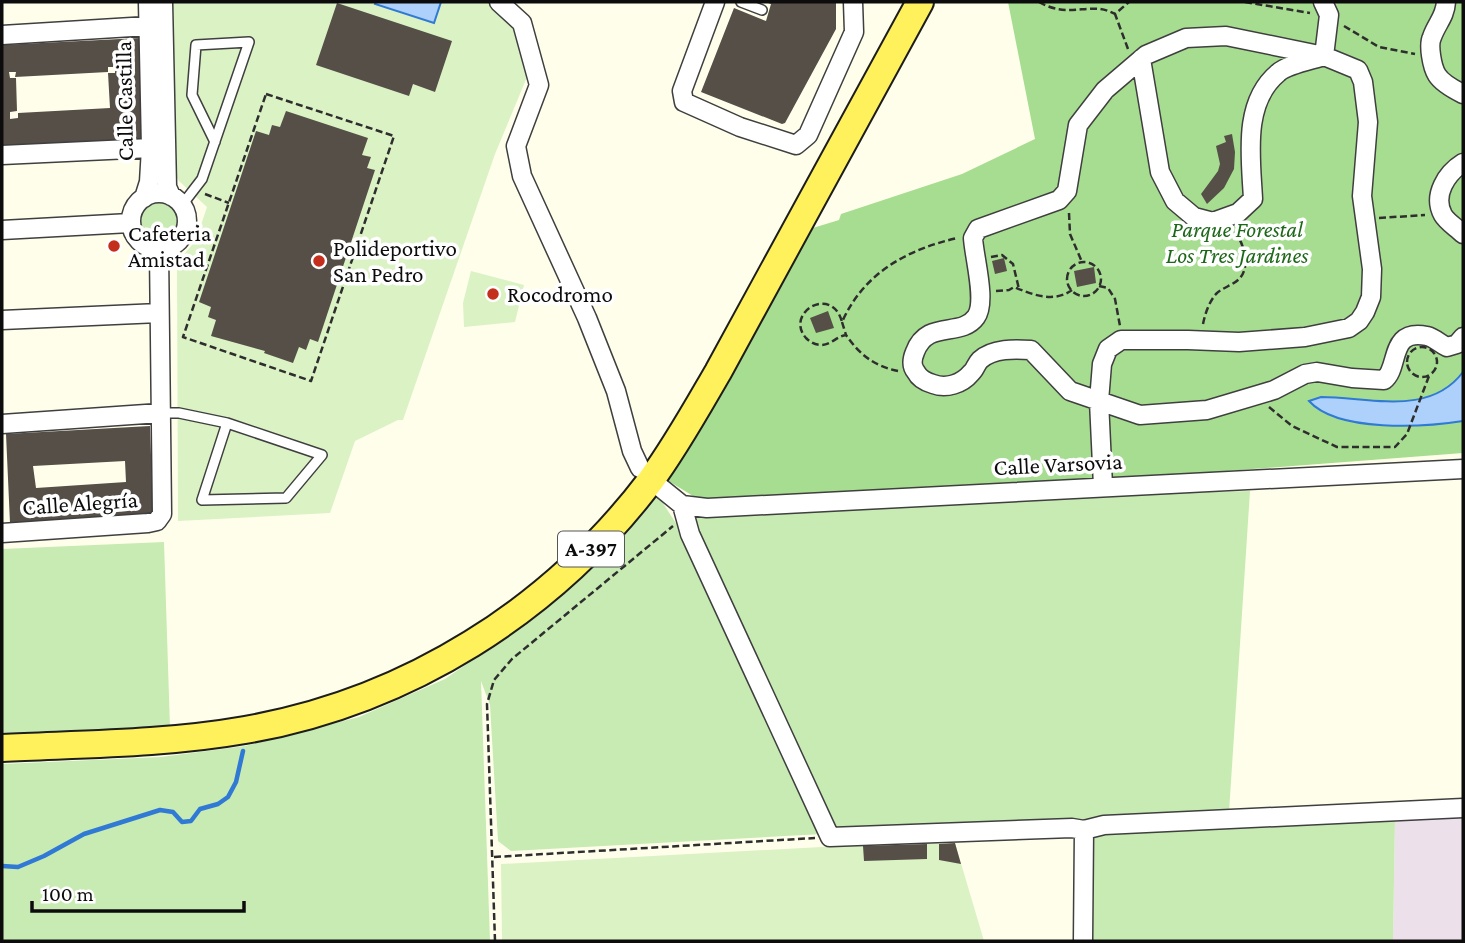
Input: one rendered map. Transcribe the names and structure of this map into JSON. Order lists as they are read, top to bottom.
{
  "streets": {
    "main road": ["A-397"],
    "street": ["Calle Castilla", "Calle Varsovia", "Calle Alegría"]
  },
  "parks": ["Parque Forestal Los Tres Jardines"],
  "places": ["Cafeteria Amistad", "Polideportivo San Pedro", "Rocodromo"],
  "scale_bar": "100 m"
}
